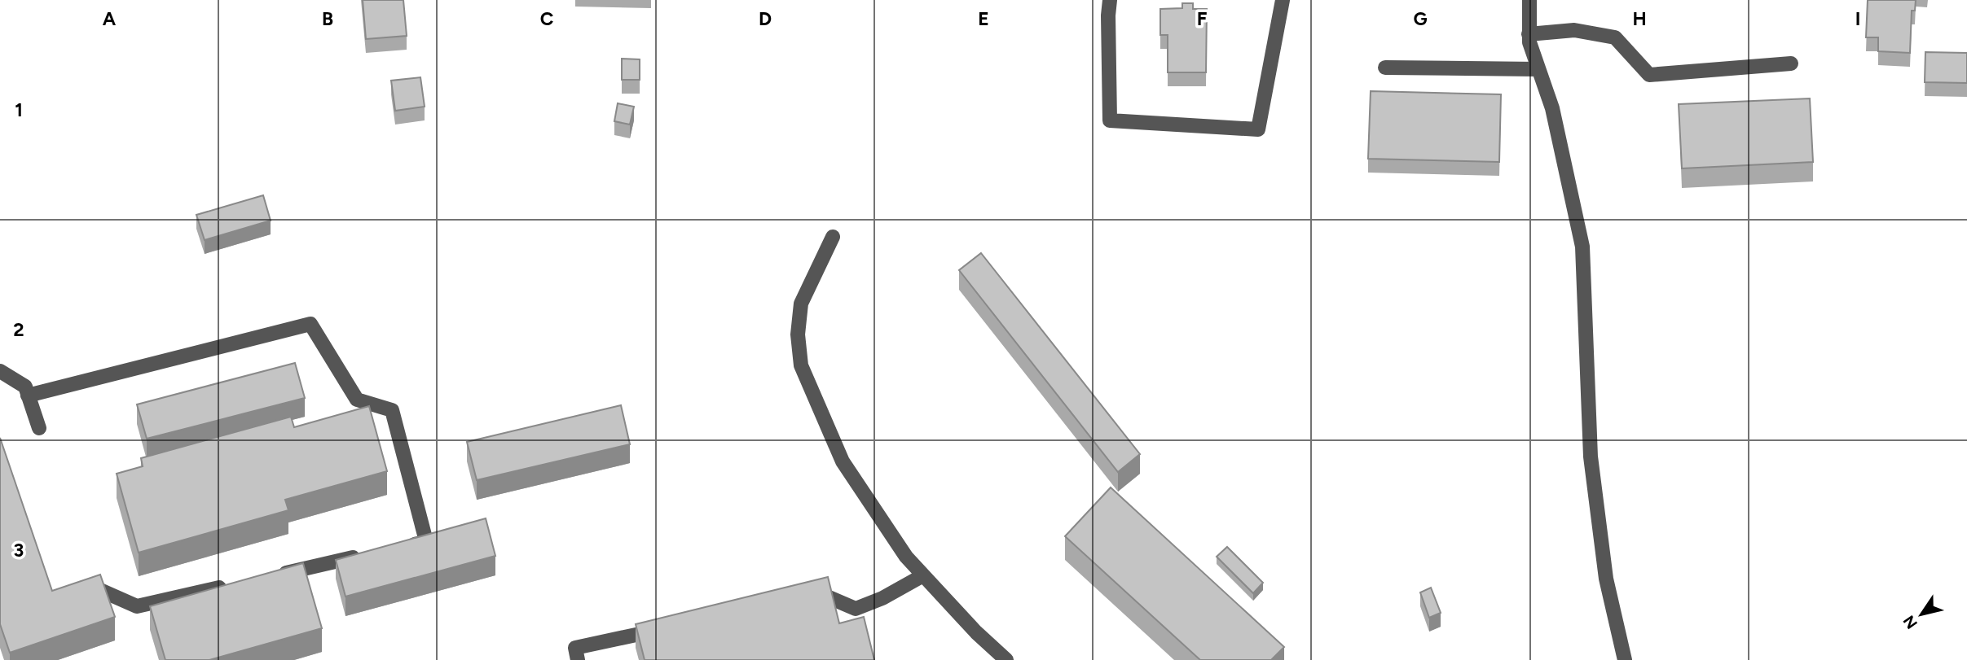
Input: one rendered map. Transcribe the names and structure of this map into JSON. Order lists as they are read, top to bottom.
{
  "north": "bottom left",
  "grid": {
    "columns": [
      "A",
      "B",
      "C",
      "D",
      "E",
      "F",
      "G",
      "H",
      "I"
    ],
    "rows": ["1", "2", "3"]
  }
}
